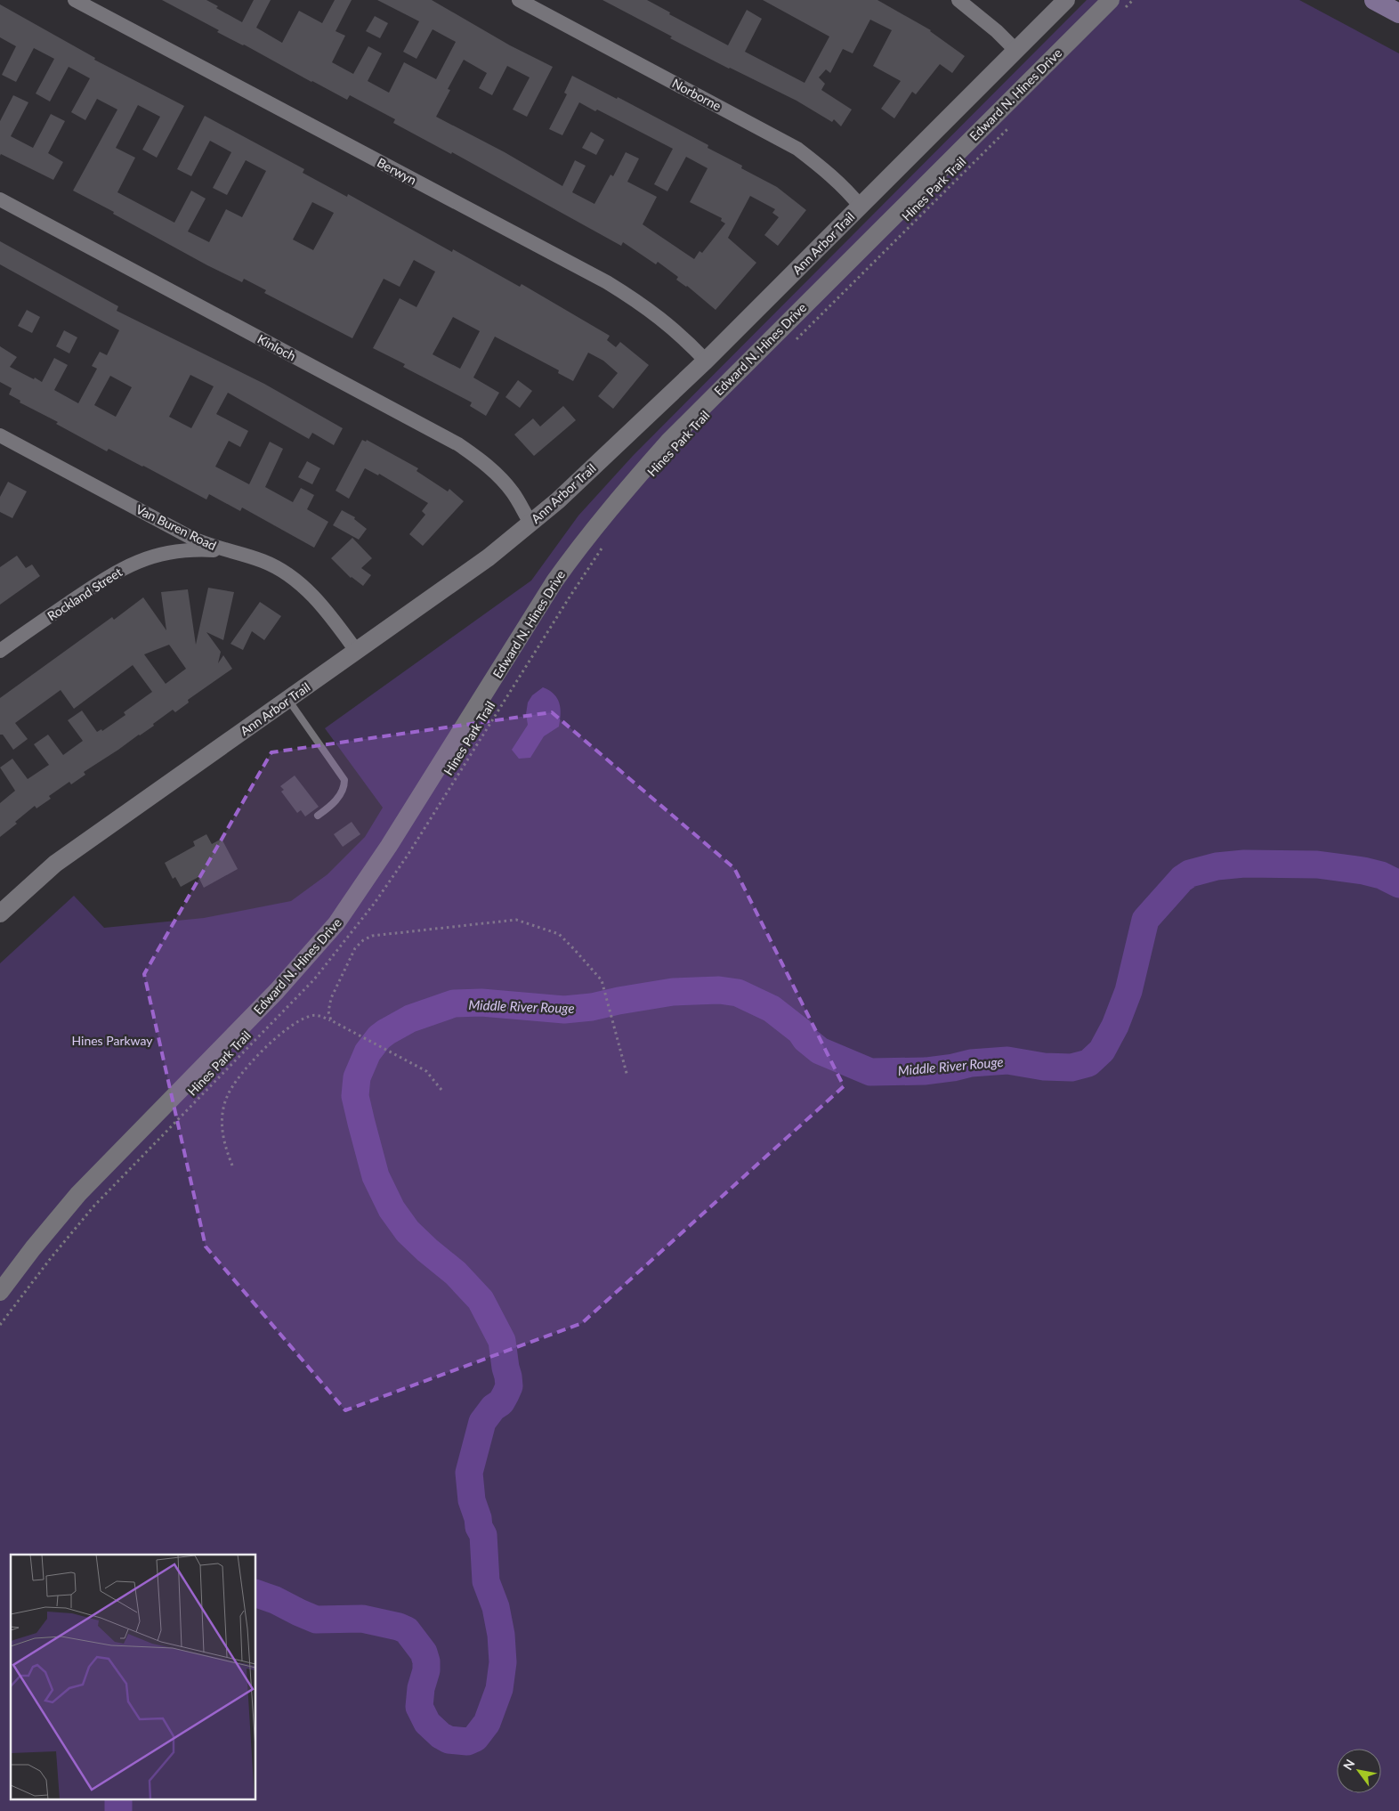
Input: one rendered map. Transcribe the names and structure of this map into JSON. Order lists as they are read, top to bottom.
{
  "streets": {
    "street": [
      "Norborne",
      "Edward N. Hines Drive",
      "Berwyn",
      "Ann Arbor Trail",
      "Kinloch",
      "Van Buren Road",
      "Rockland Street"
    ],
    "path": ["Hines Park Trail"]
  },
  "crossings": [
    ["Norborne", "Ann Arbor Trail"],
    ["Berwyn", "Ann Arbor Trail"],
    ["Ann Arbor Trail", "Kinloch"],
    ["Ann Arbor Trail", "Van Buren Road"],
    ["Van Buren Road", "Rockland Street"]
  ],
  "water": ["Middle River Rouge"],
  "parks": ["Hines Parkway"],
  "north": "top left"
}
